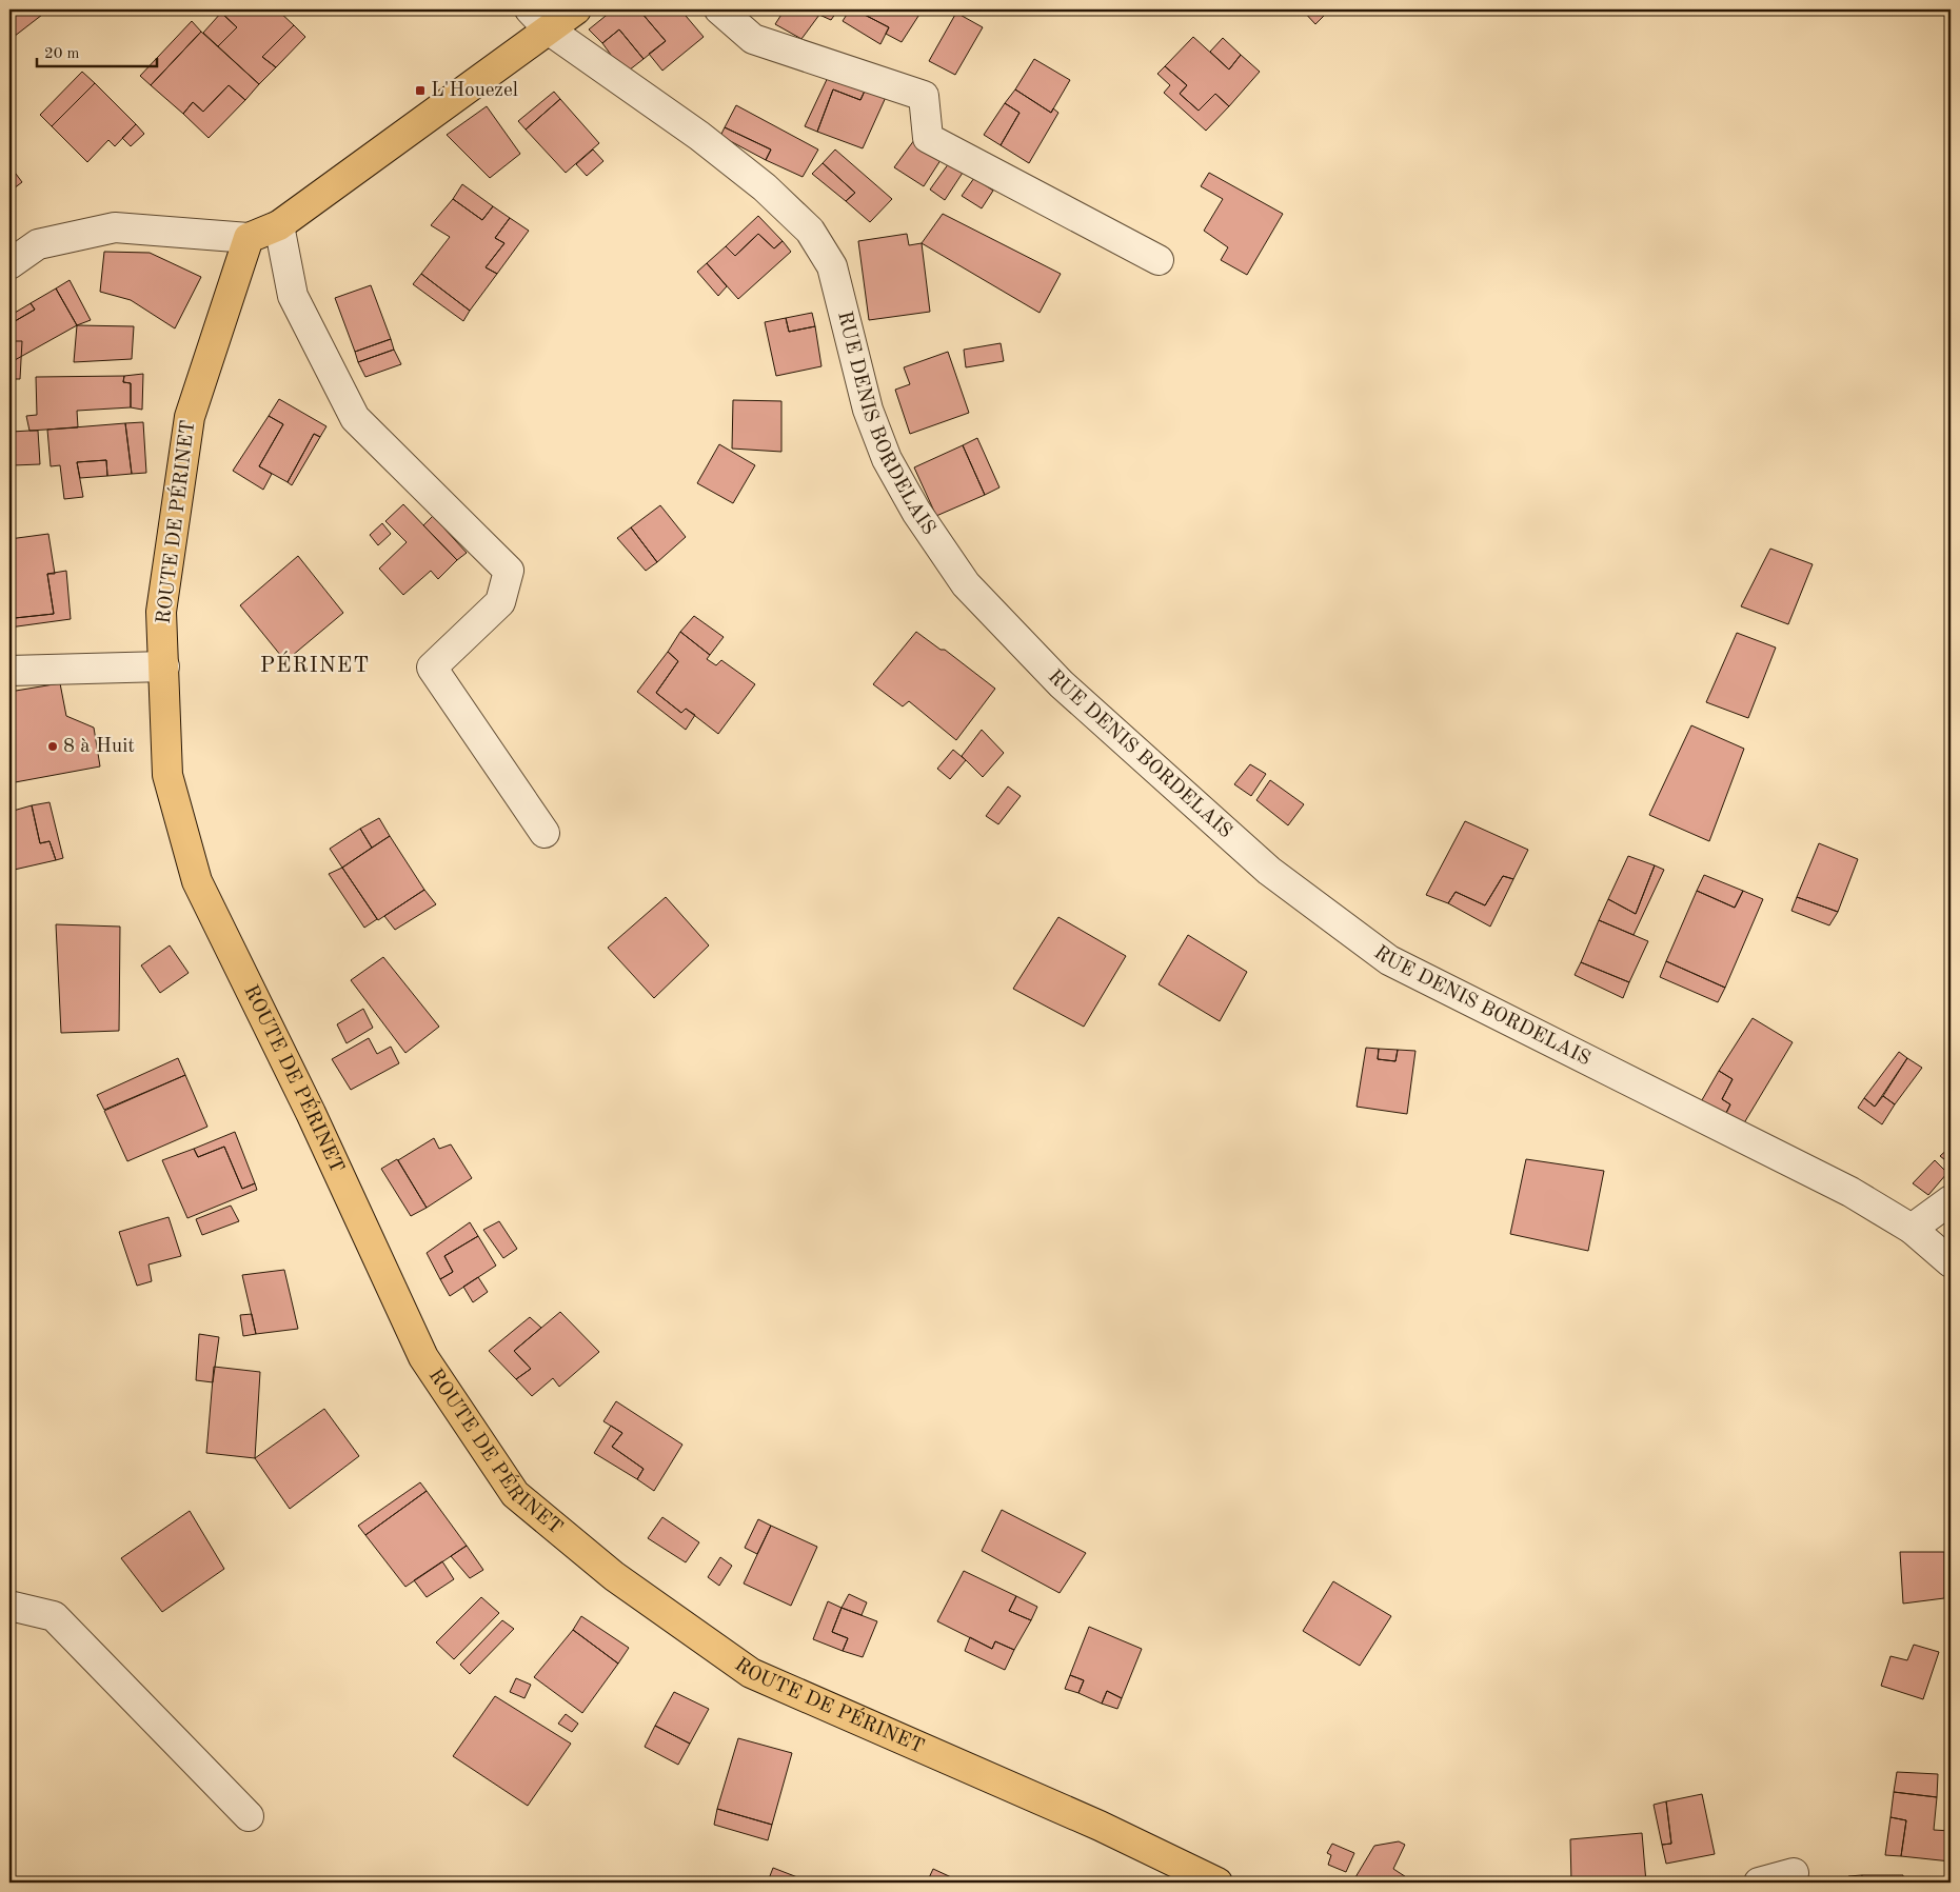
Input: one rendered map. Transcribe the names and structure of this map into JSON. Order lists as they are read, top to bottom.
{
  "streets": {
    "main road": ["ROUTE DE PÉRINET"],
    "street": ["RUE DENIS BORDELAIS"]
  },
  "districts": ["PÉRINET"],
  "places": {
    "transit": ["L'Houezel"],
    "other": ["8 à Huit"]
  },
  "scale_bar": "20 m"
}
